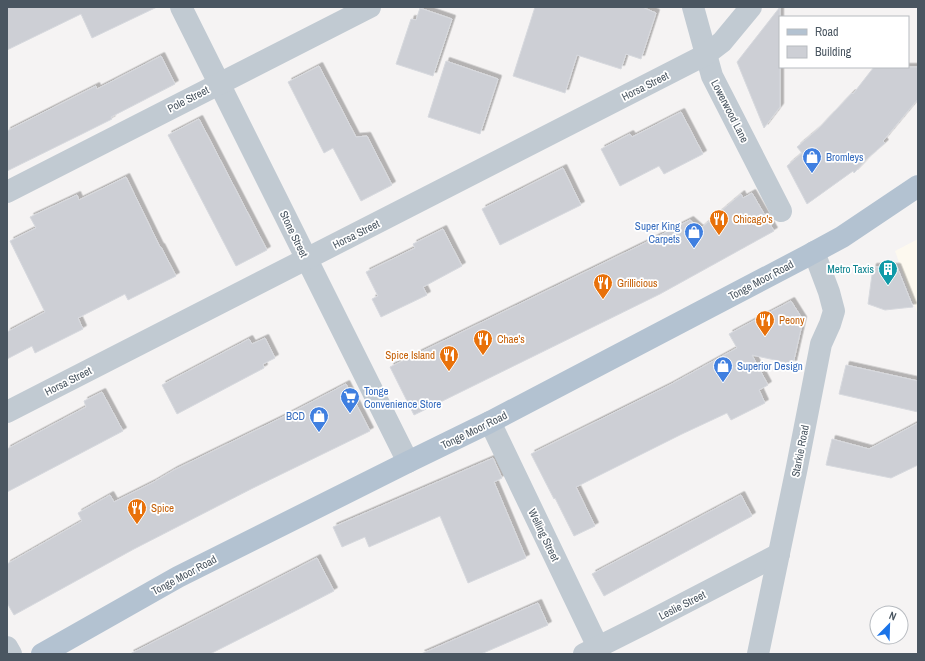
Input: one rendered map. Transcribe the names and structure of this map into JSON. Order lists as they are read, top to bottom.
{
  "streets": {
    "main road": ["Tonge Moor Road"],
    "street": [
      "Horsa Street",
      "Pole Street",
      "Lowerwood Lane",
      "Stone Street",
      "Starkie Road",
      "Welling Street",
      "Leslie Street"
    ]
  },
  "crossings": [
    ["Horsa Street", "Lowerwood Lane"],
    ["Horsa Street", "Stone Street"],
    ["Pole Street", "Stone Street"],
    ["Stone Street", "Tonge Moor Road"],
    ["Tonge Moor Road", "Starkie Road"],
    ["Tonge Moor Road", "Welling Street"],
    ["Starkie Road", "Leslie Street"],
    ["Welling Street", "Leslie Street"]
  ],
  "places": {
    "shop": [
      "Bromleys",
      "Super King Carpets",
      "Superior Design",
      "BCD"
    ],
    "restaurant": [
      "Chicago's",
      "Grillicious",
      "Peony",
      "Chae's",
      "Spice Island",
      "Spice"
    ],
    "building": ["Metro Taxis"],
    "supermarket": ["Tonge Convenience Store"]
  },
  "legend": ["Road", "Building"],
  "north": "top right"
}
